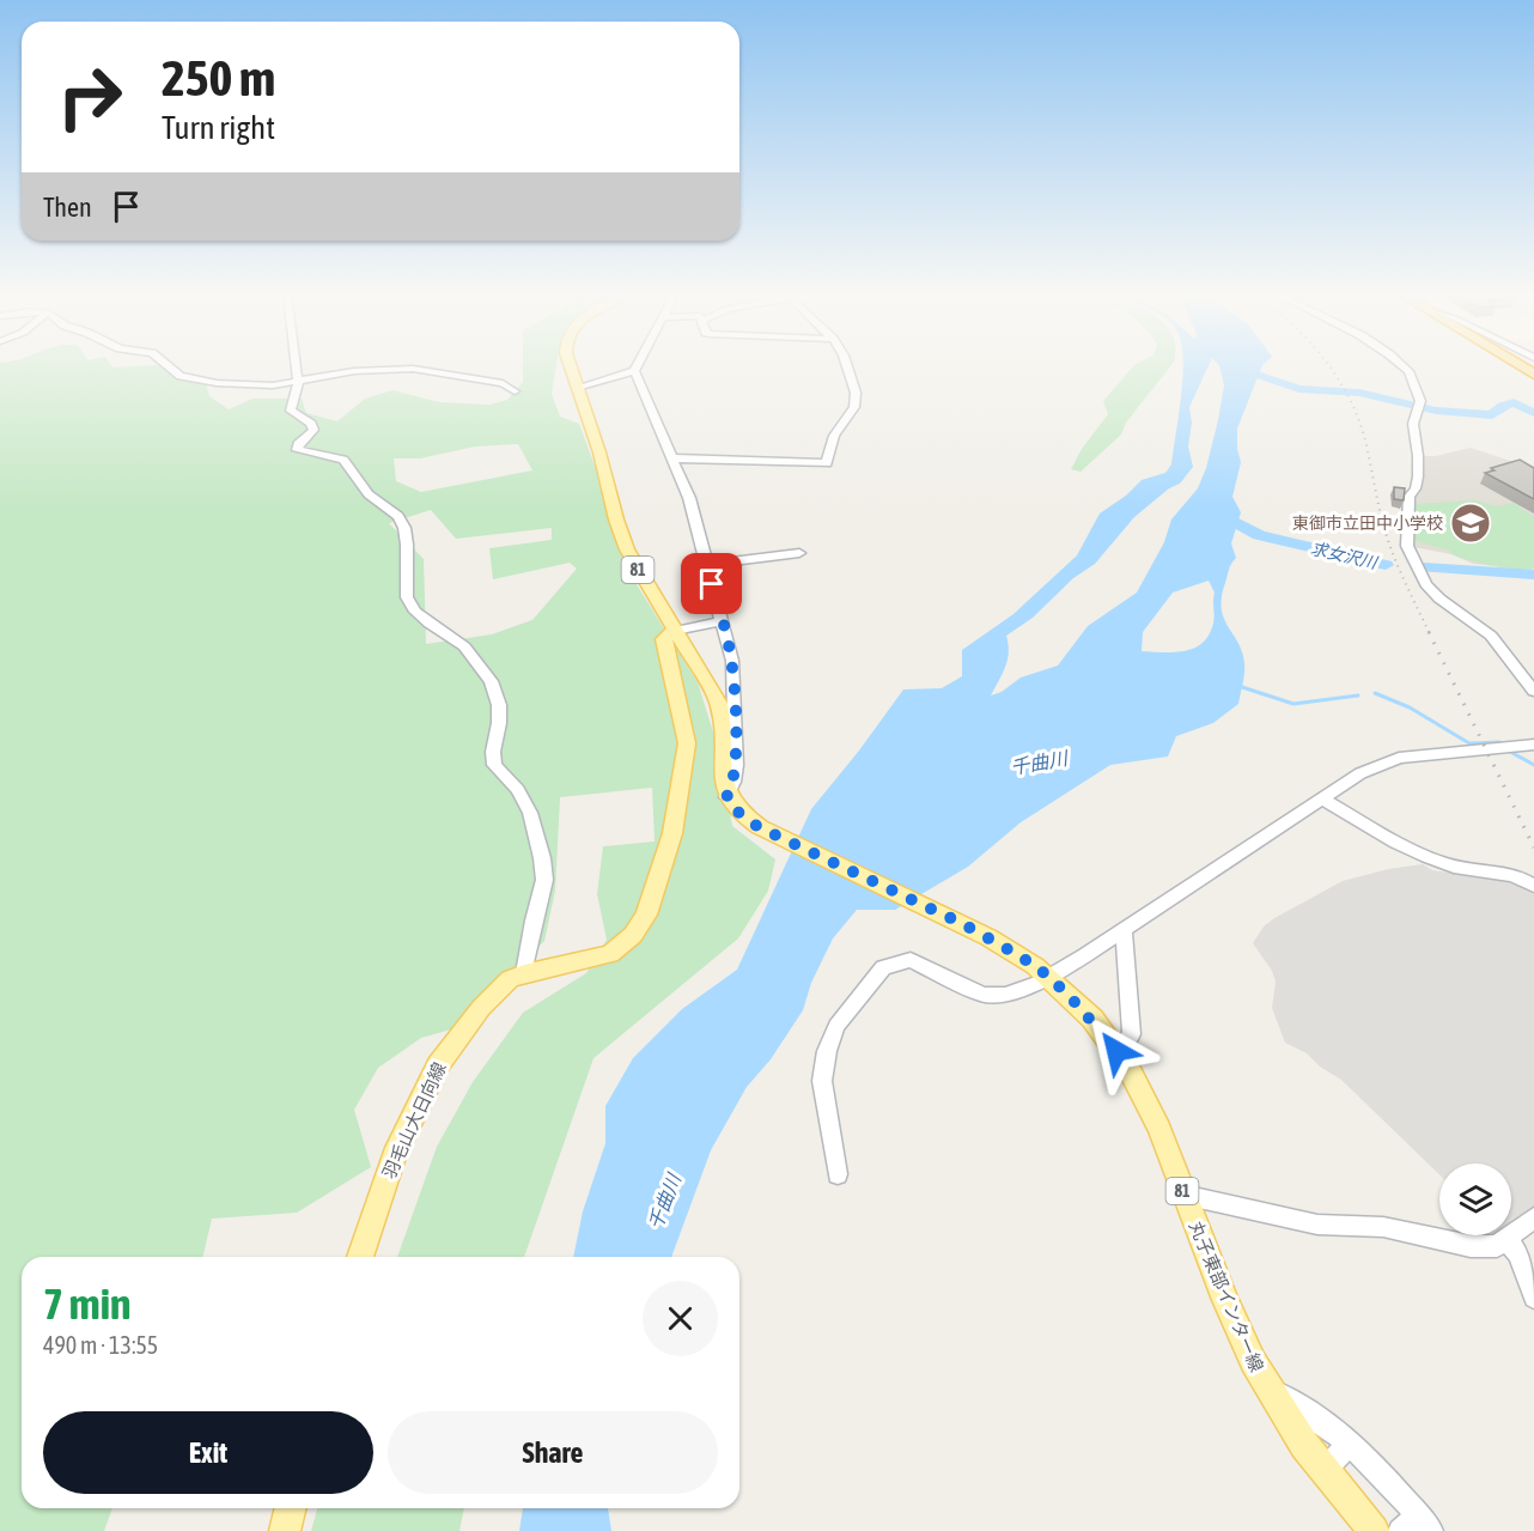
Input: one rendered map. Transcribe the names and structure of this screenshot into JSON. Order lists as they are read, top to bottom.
{
  "streets": {
    "main road": ["81", "羽毛山大日向線", "丸子東部インター線"]
  },
  "crossings": [
    ["81", "羽毛山大日向線"],
    ["81", "丸子東部インター線"]
  ],
  "water": ["求女沢川", "千曲川"],
  "places": {
    "school or university": ["東御市立田中小学校"]
  },
  "page": {
    "turn": ["250 m", "Turn right"],
    "then": "Then",
    "heading": ["7 min", "490 m · 13:55"],
    "buttons": ["Exit", "Share"]
  }
}
